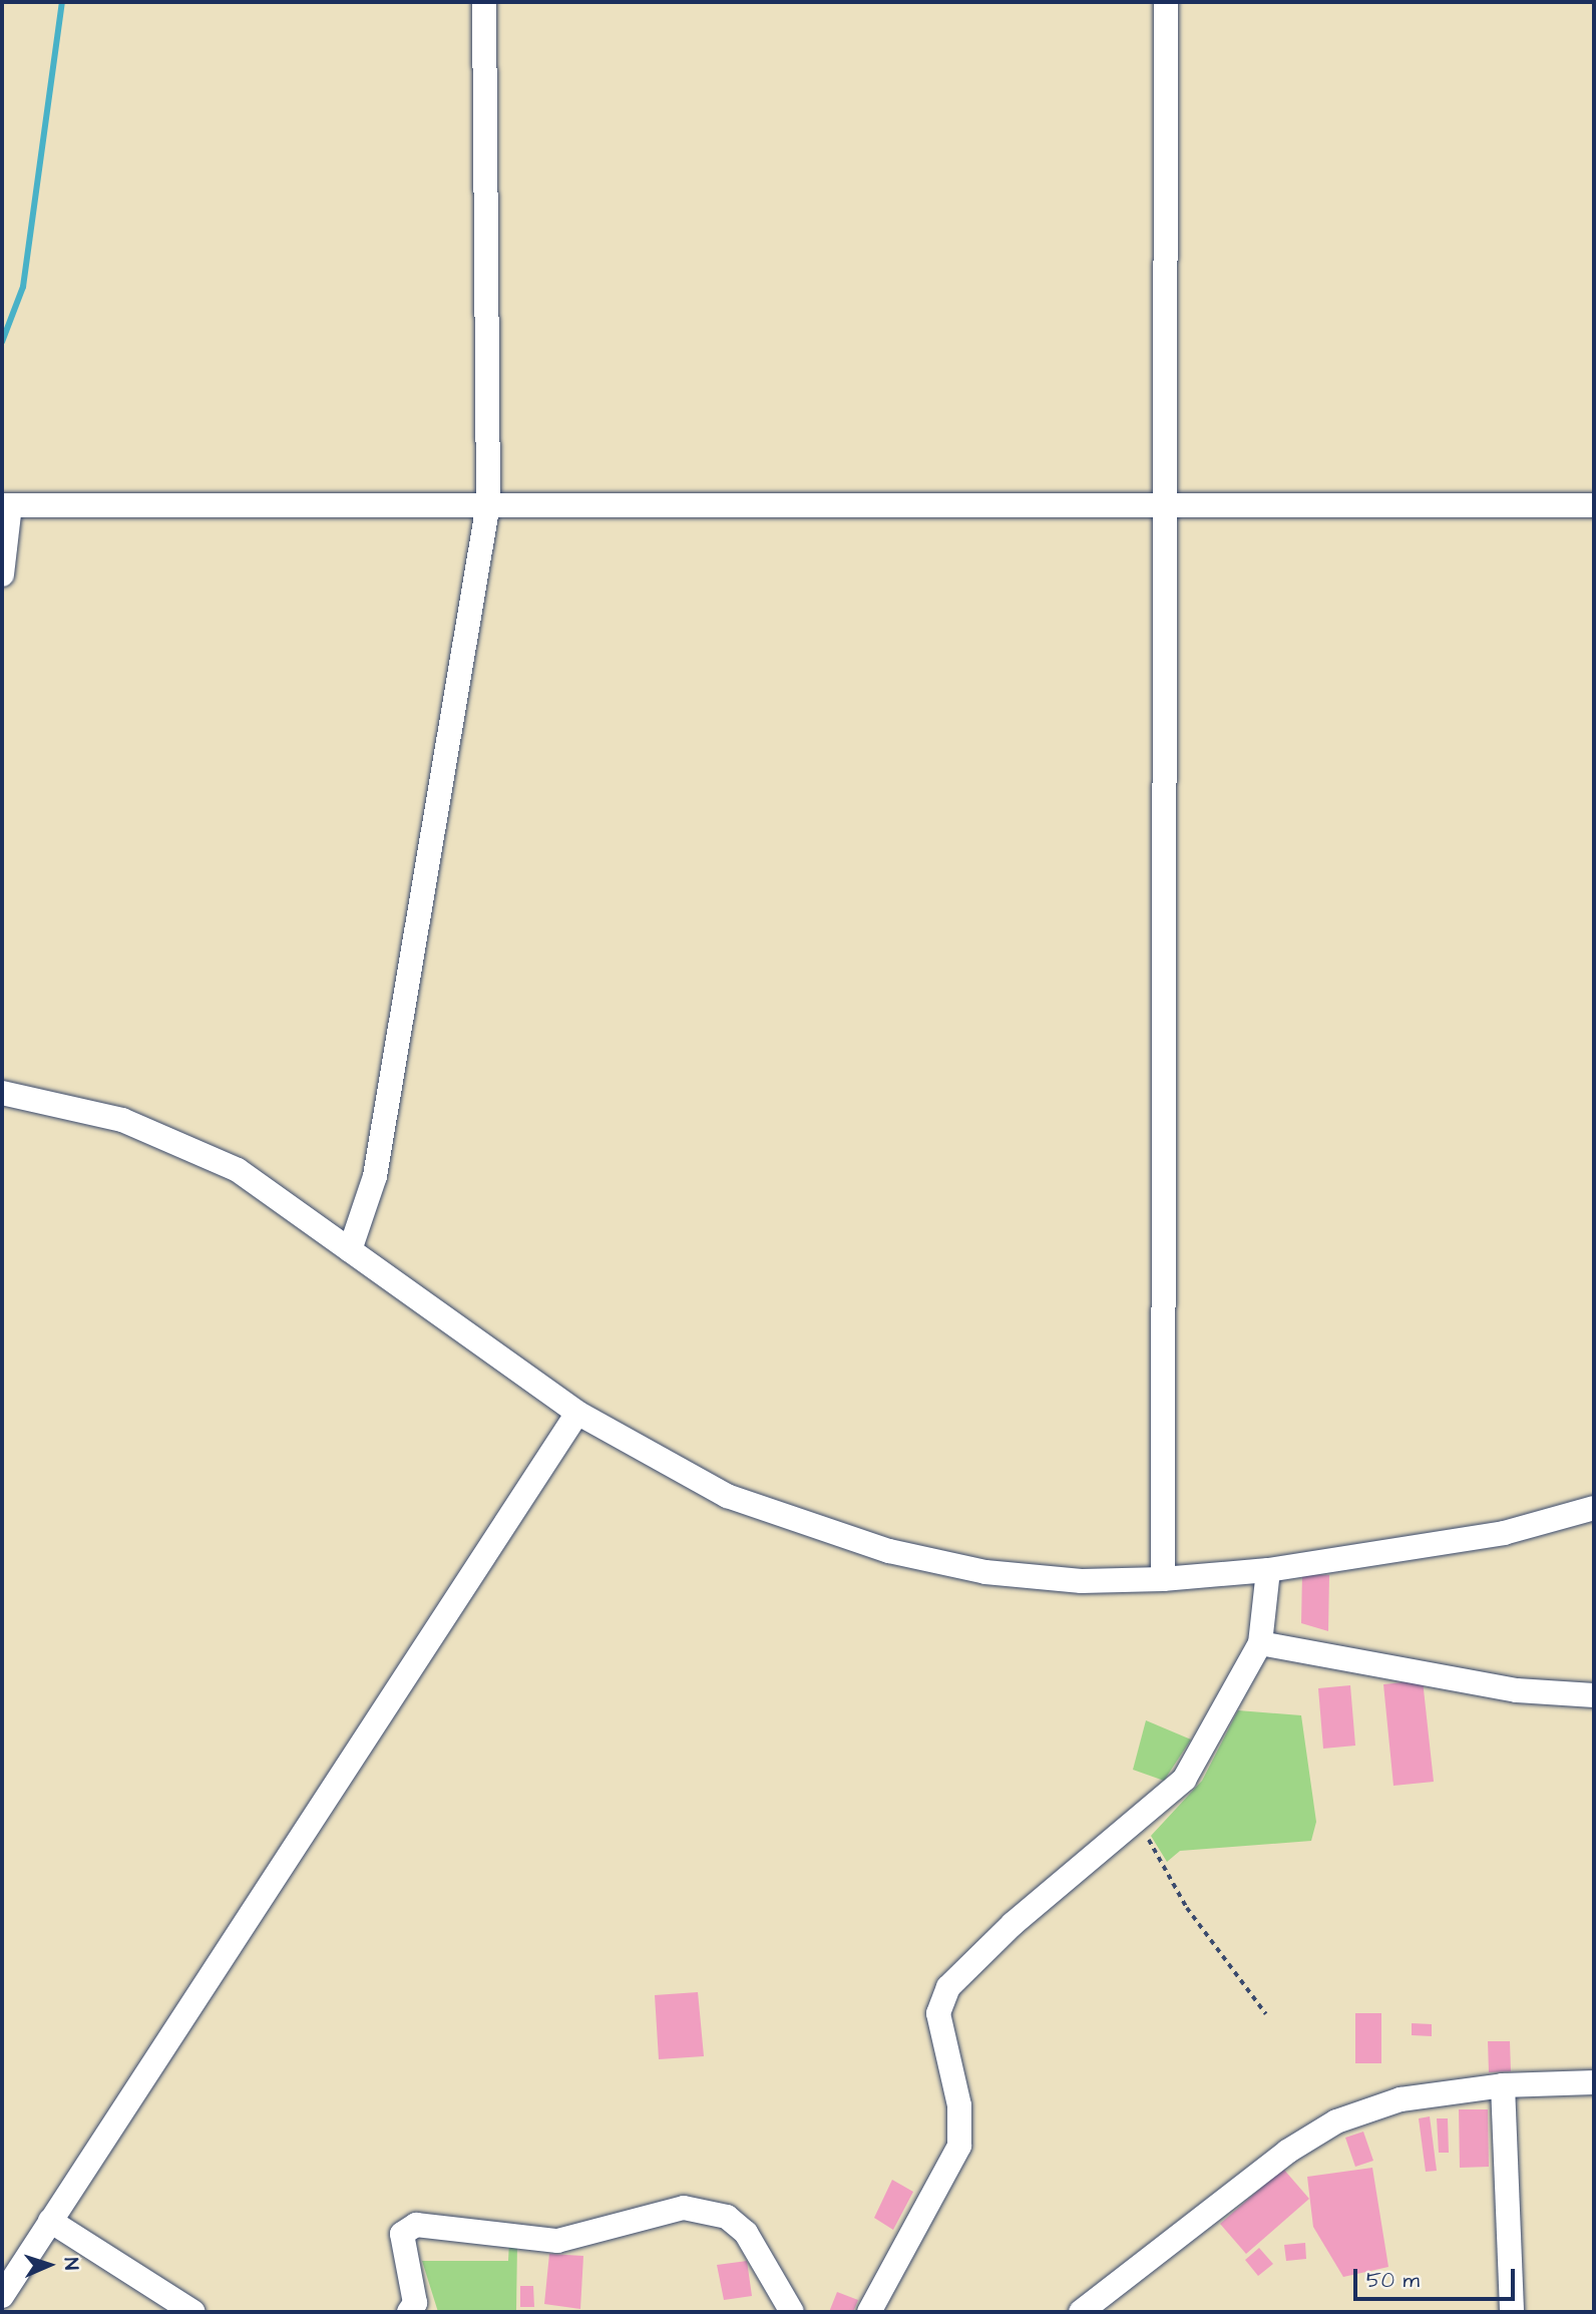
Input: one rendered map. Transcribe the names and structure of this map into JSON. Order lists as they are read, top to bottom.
{
  "scale_bar": "50 m",
  "north": "right"
}
